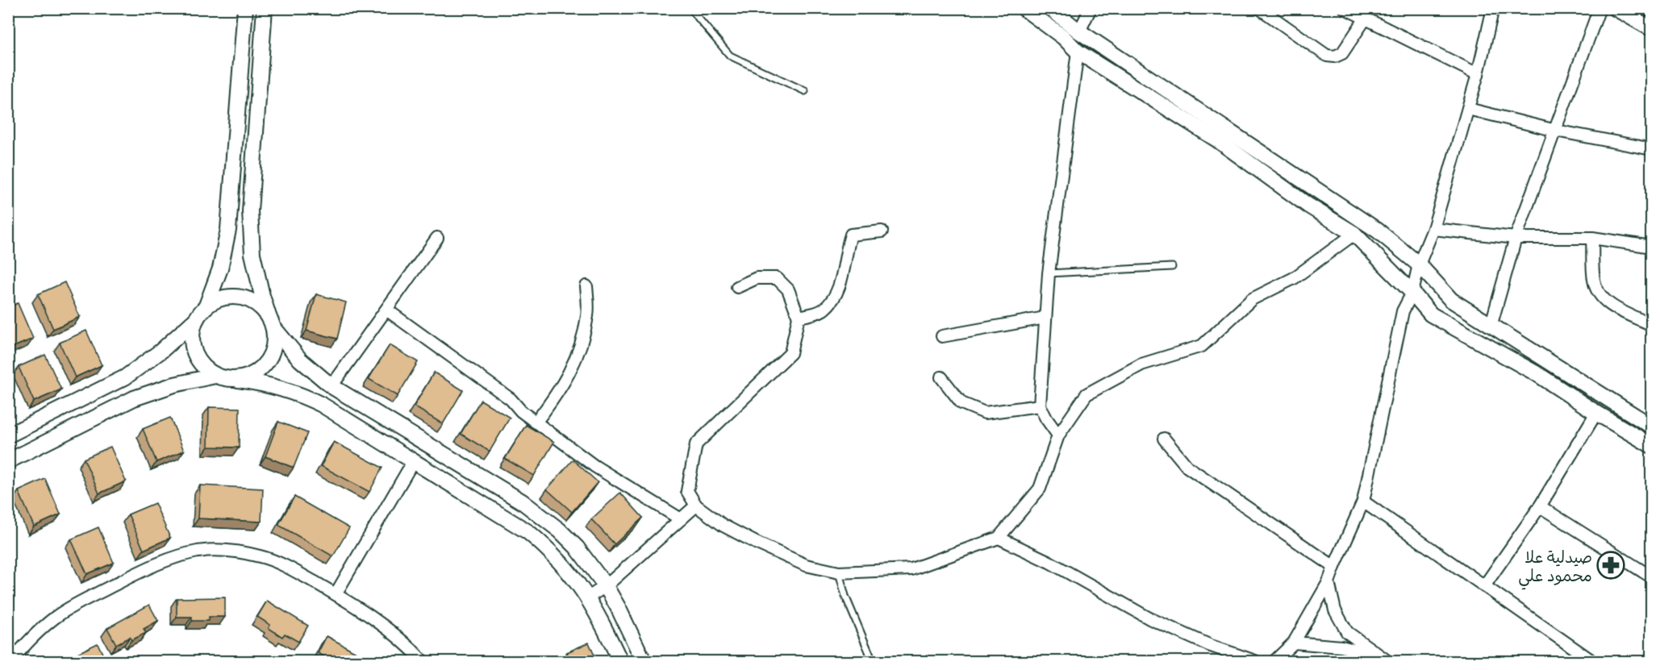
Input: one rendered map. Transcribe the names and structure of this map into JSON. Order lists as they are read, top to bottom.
{
  "places": {
    "pharmacy": ["صيدلية علا محمود علي"]
  }
}
